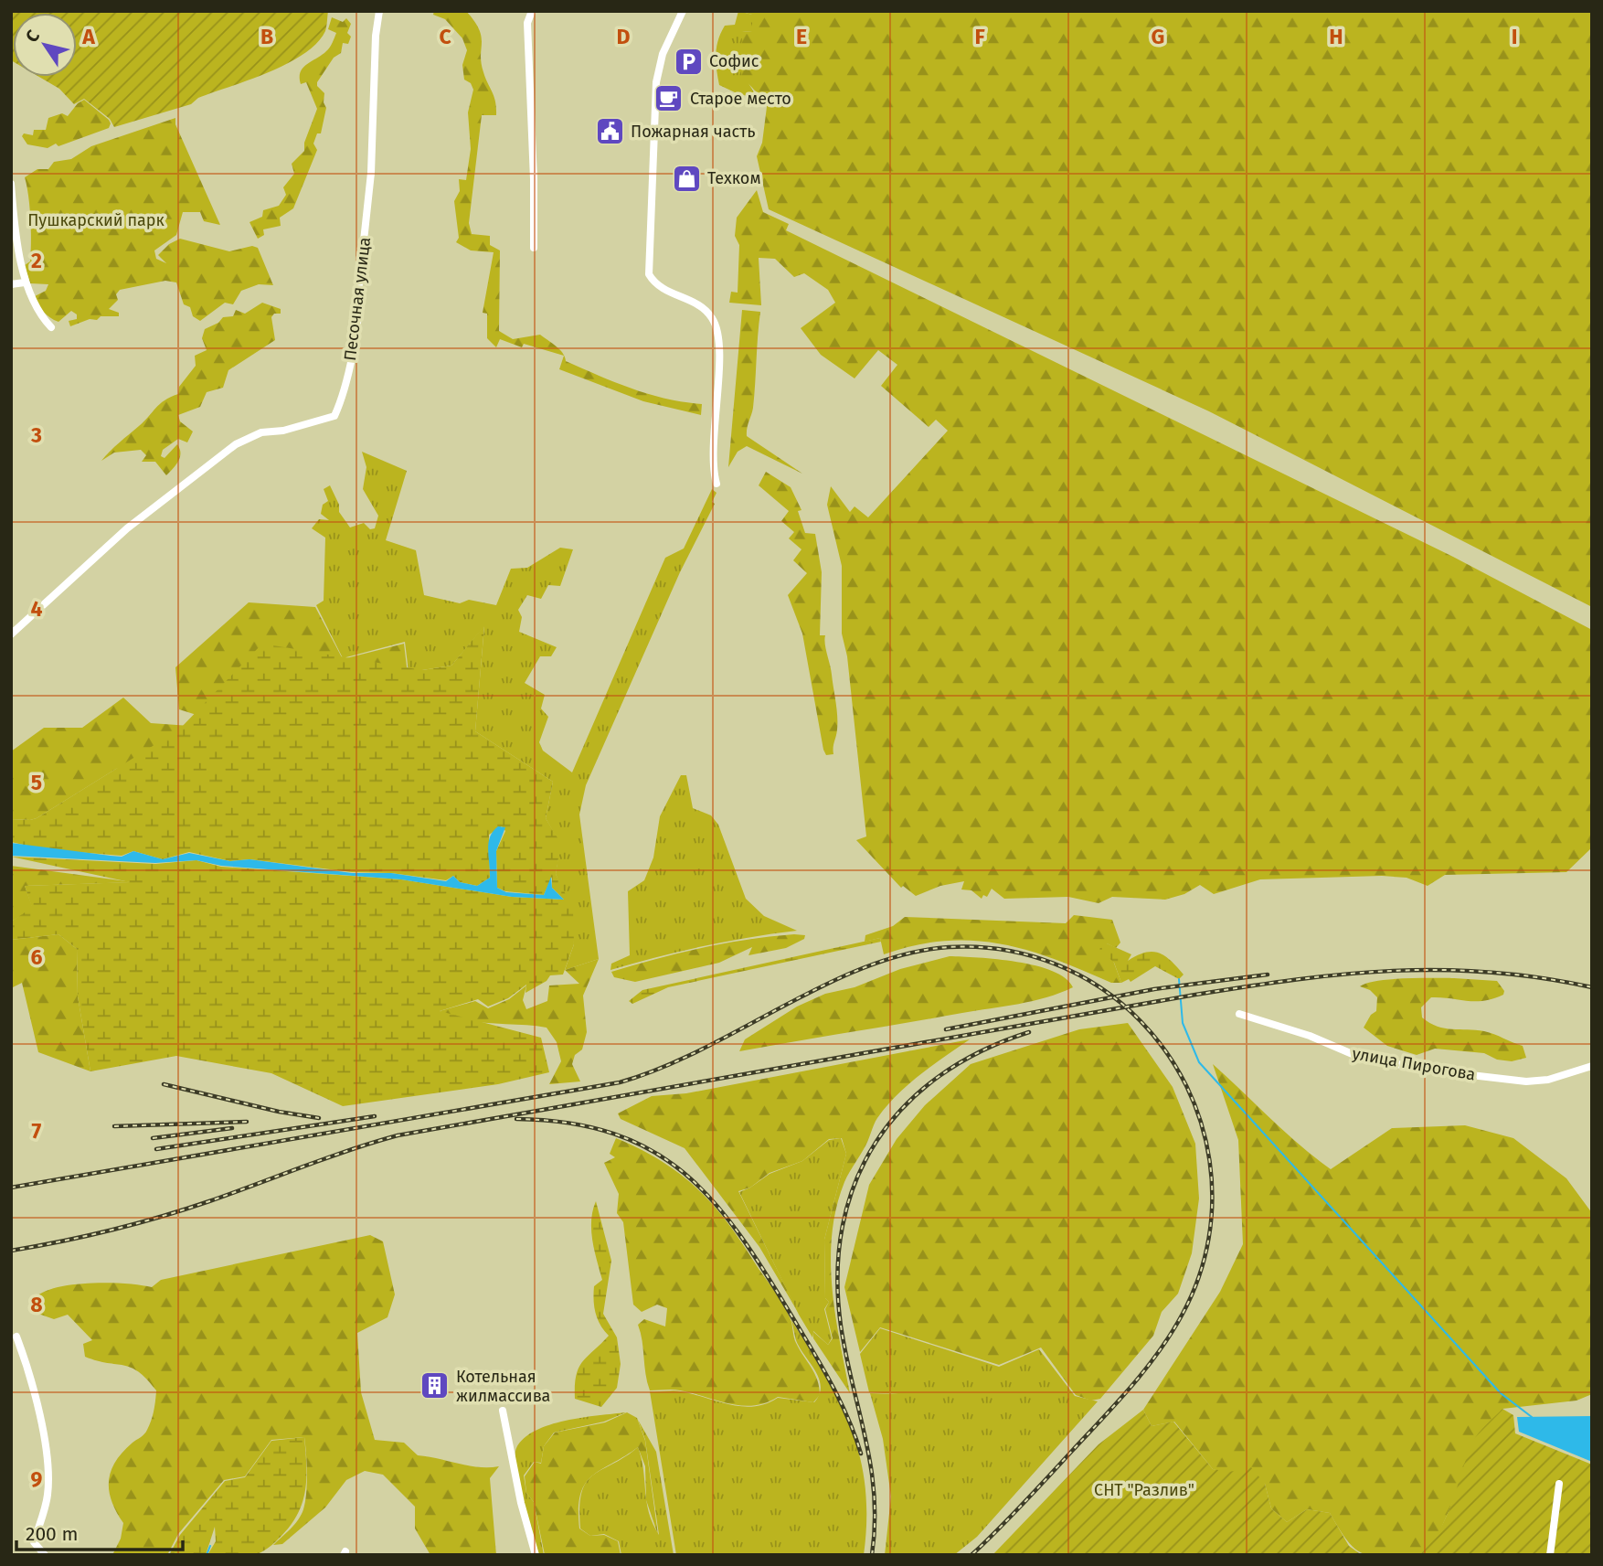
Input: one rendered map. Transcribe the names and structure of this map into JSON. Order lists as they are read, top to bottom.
{
  "streets": {
    "street": ["Песочная улица", "улица Пирогова"]
  },
  "parks": ["Пушкарский парк", "СНТ \"Разлив\""],
  "places": {
    "parking": ["Софис"],
    "cafe": ["Старое место"],
    "public building": ["Пожарная часть"],
    "shop": ["Техком"],
    "building": ["Котельная жилмассива"]
  },
  "scale_bar": "200 m",
  "north": "top left",
  "grid": {
    "columns": [
      "A",
      "B",
      "C",
      "D",
      "E",
      "F",
      "G",
      "H",
      "I"
    ],
    "rows": [
      "2",
      "3",
      "4",
      "5",
      "6",
      "7",
      "8",
      "9"
    ]
  }
}
